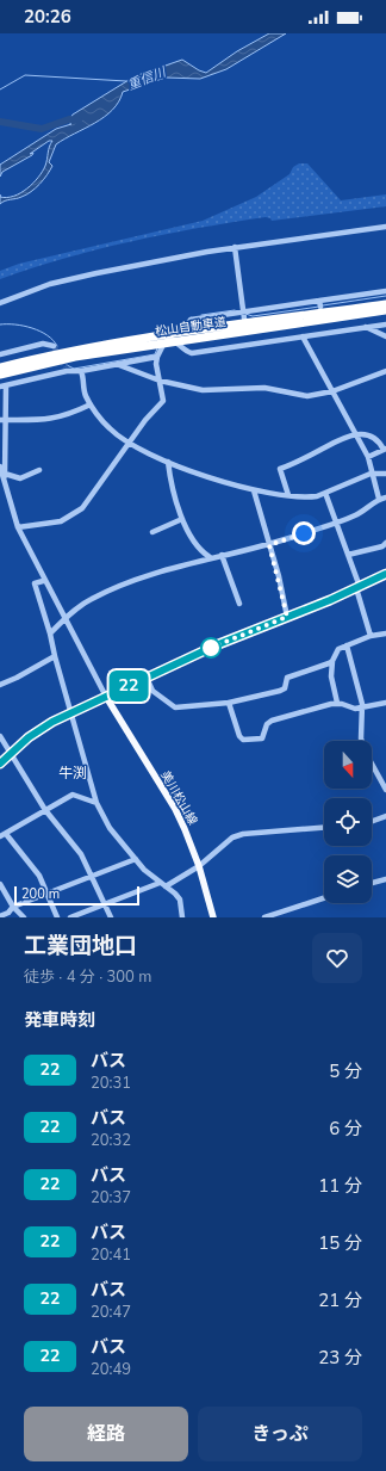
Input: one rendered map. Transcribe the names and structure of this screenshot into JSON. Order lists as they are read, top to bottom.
{
  "streets": {
    "highway": ["松山自動車道"],
    "main road": ["美川松山線"]
  },
  "districts": ["牛渕"],
  "water": ["重信川"],
  "lines": ["bus line 22"],
  "scale_bar": "200 m",
  "north": "bottom",
  "page": {
    "status": "20:26",
    "on_map": "22",
    "scale": "200 m",
    "heading": [
      ["工業団地口", "徒歩 · 4 分 · 300 m"],
      "発車時刻"
    ],
    "list": [
      {
        "mark": "22",
        "name": "バス",
        "note": "20:31",
        "value": "5 分"
      },
      {
        "mark": "22",
        "name": "バス",
        "note": "20:32",
        "value": "6 分"
      },
      {
        "mark": "22",
        "name": "バス",
        "note": "20:37",
        "value": "11 分"
      },
      {
        "mark": "22",
        "name": "バス",
        "note": "20:41",
        "value": "15 分"
      },
      {
        "mark": "22",
        "name": "バス",
        "note": "20:47",
        "value": "21 分"
      },
      {
        "mark": "22",
        "name": "バス",
        "note": "20:49",
        "value": "23 分"
      }
    ],
    "buttons": ["経路", "きっぷ"]
  }
}
